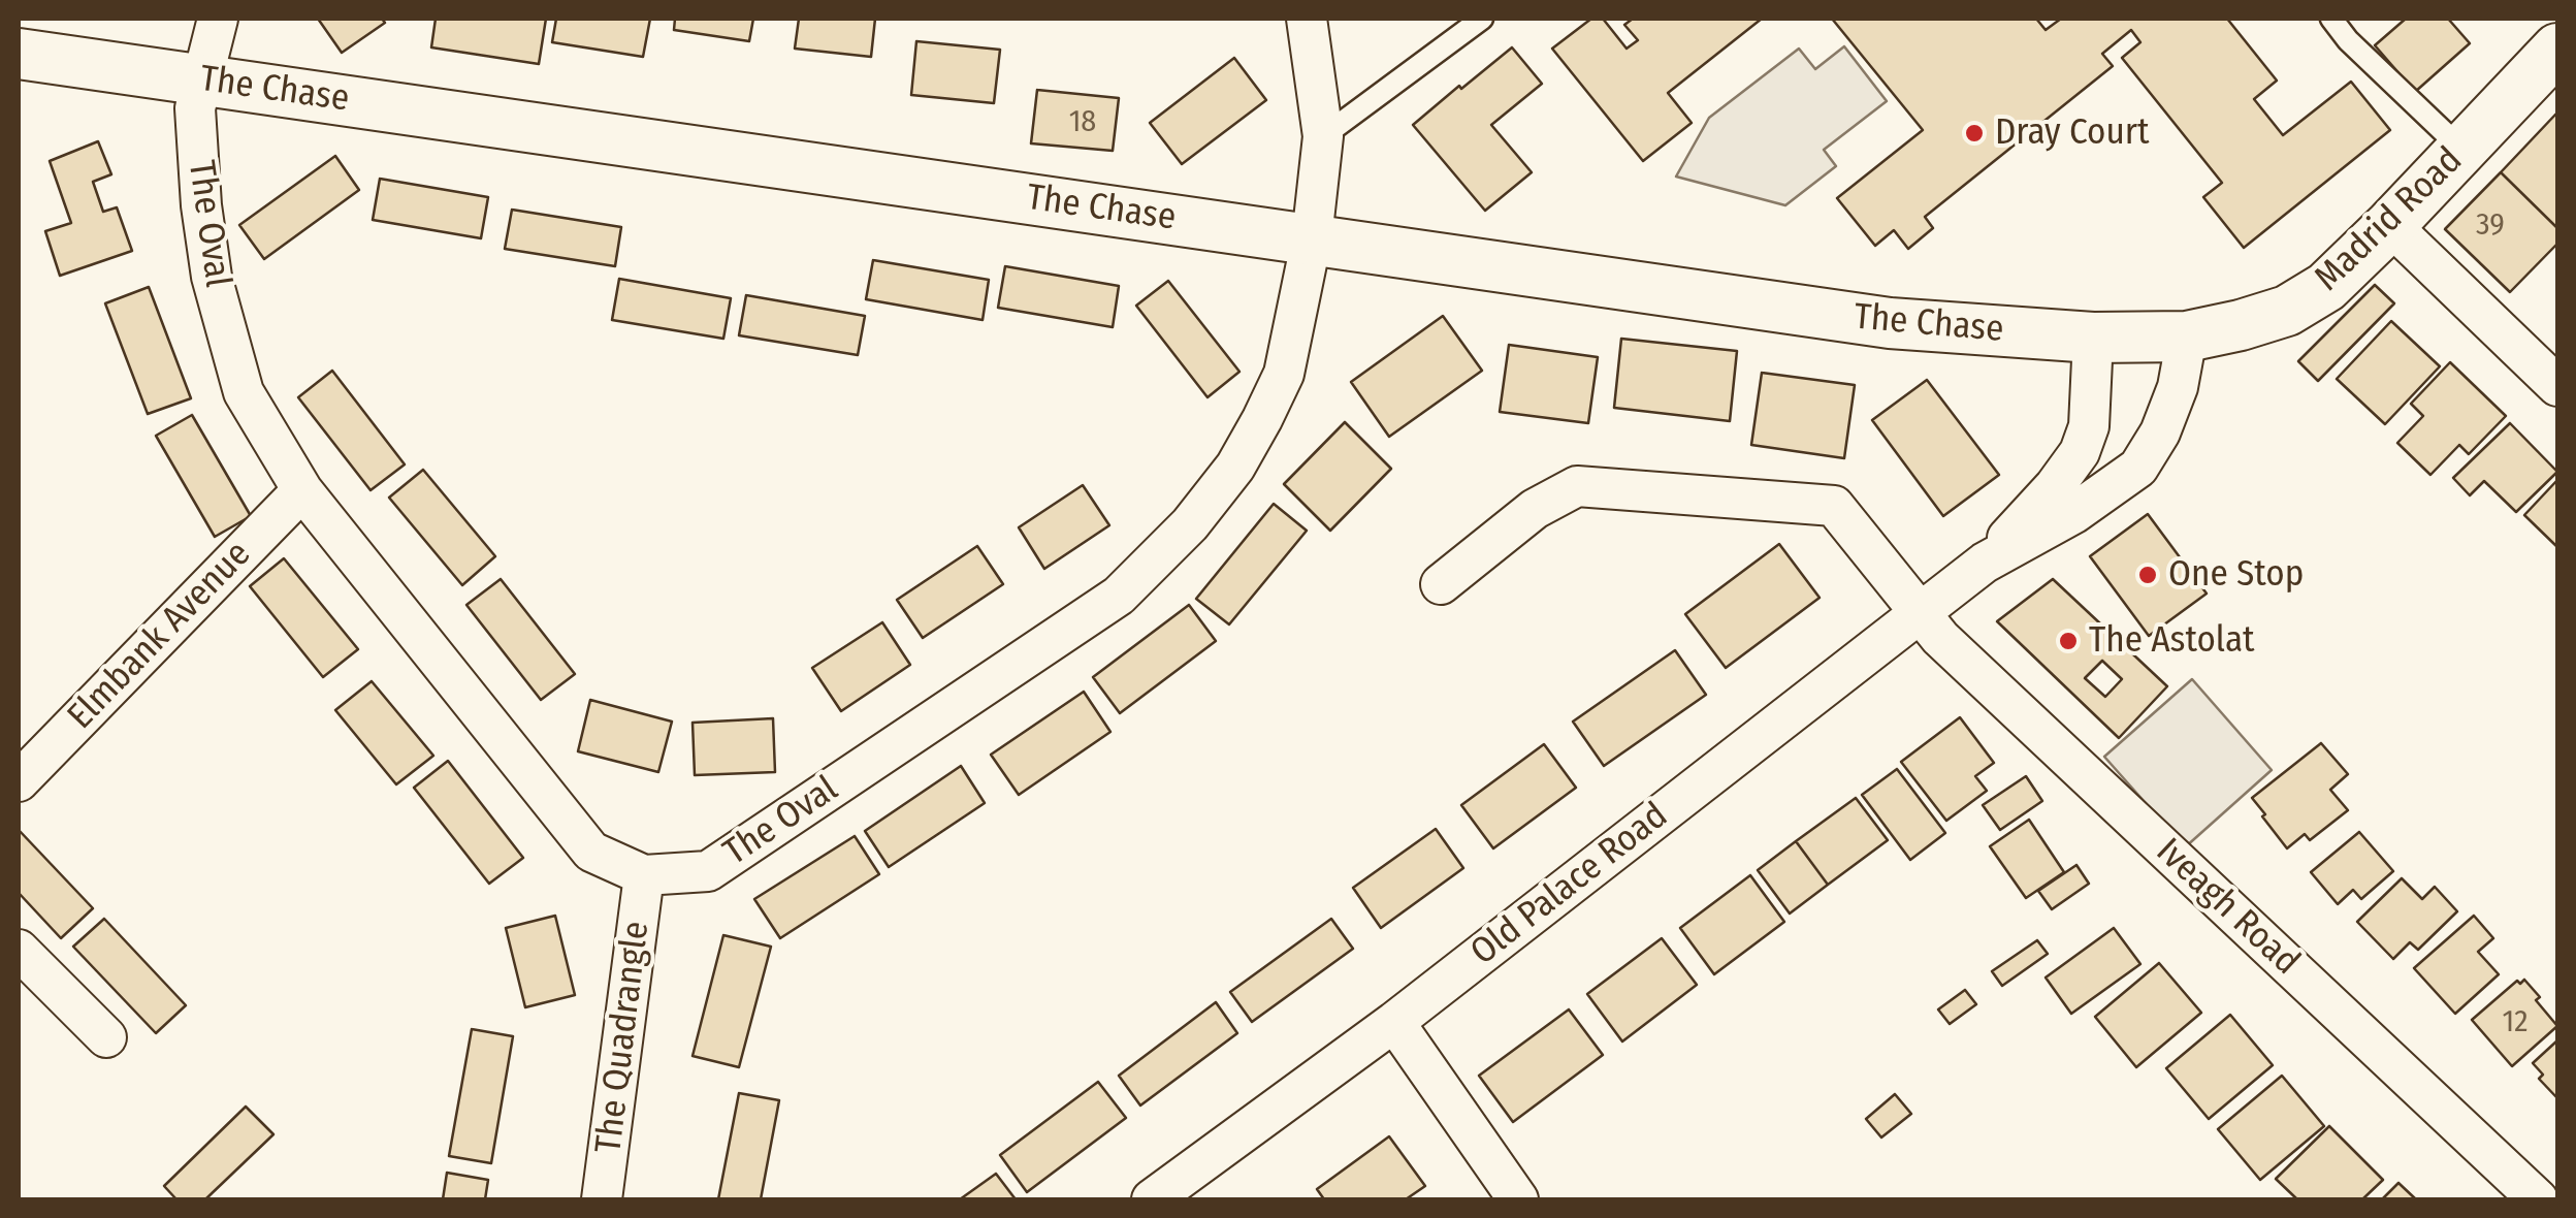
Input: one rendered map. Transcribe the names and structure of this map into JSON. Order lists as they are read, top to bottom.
{
  "streets": {
    "street": [
      "The Chase",
      "Madrid Road",
      "The Oval",
      "Elmbank Avenue",
      "Old Palace Road",
      "Iveagh Road",
      "The Quadrangle"
    ]
  },
  "crossings": [
    ["The Chase", "Madrid Road"],
    ["The Chase", "The Oval"],
    ["The Chase", "Old Palace Road"],
    ["Madrid Road", "Old Palace Road"],
    ["The Oval", "Elmbank Avenue"],
    ["The Oval", "The Quadrangle"],
    ["Old Palace Road", "Iveagh Road"]
  ],
  "places": ["Dray Court", "One Stop", "The Astolat"],
  "house_numbers": ["18", "39", "12"]
}
